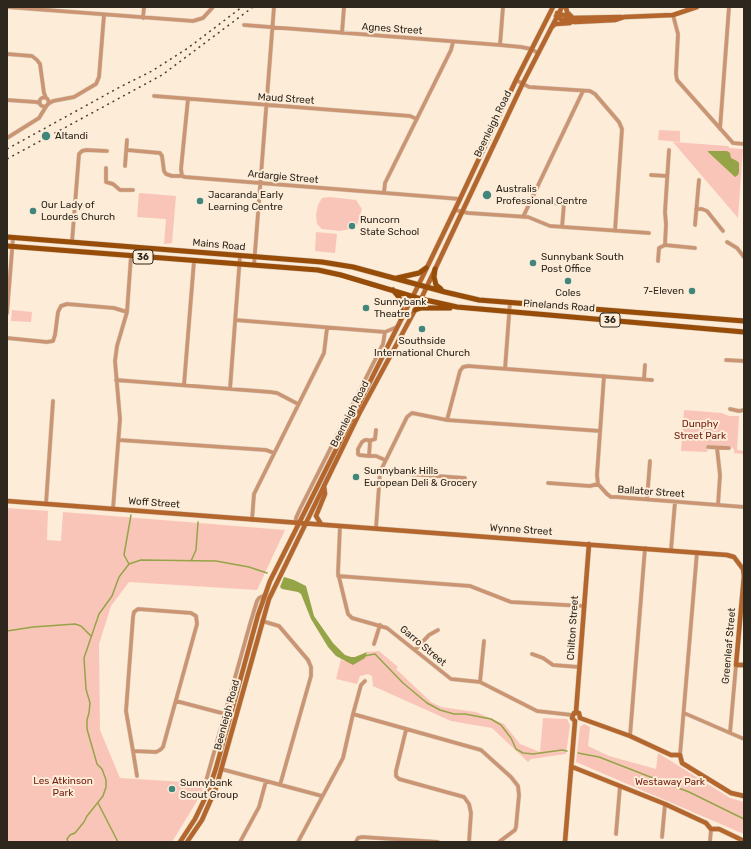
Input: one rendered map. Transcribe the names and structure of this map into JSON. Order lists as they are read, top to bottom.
{
  "streets": {
    "main road": [
      "Beenleigh Road",
      "Mains Road",
      "36",
      "Pinelands Road",
      "Woff Street",
      "Wynne Street",
      "Chilton Street",
      "Greenleaf Street"
    ],
    "street": [
      "Agnes Street",
      "Maud Street",
      "Ardargie Street",
      "Ballater Street",
      "Garro Street"
    ]
  },
  "crossings": [
    ["Agnes Street", "Beenleigh Road"],
    ["Beenleigh Road", "Ardargie Street"],
    ["Beenleigh Road", "Mains Road"],
    ["Beenleigh Road", "Pinelands Road"],
    ["Beenleigh Road", "Woff Street"],
    ["Beenleigh Road", "Wynne Street"],
    ["Mains Road", "Pinelands Road"],
    ["Woff Street", "Wynne Street"],
    ["Wynne Street", "Chilton Street"],
    ["Wynne Street", "Garro Street"],
    ["Wynne Street", "Greenleaf Street"],
    ["Chilton Street", "Garro Street"]
  ],
  "parks": ["Dunphy Street Park", "Les Atkinson Park", "Westaway Park"],
  "places": [
    "Altandi",
    "Australis Professional Centre",
    "Jacaranda Early Learning Centre",
    "Our Lady of Lourdes Church",
    "Runcorn State School",
    "Sunnybank South Post Office",
    "Coles",
    "7-Eleven",
    "Sunnybank Theatre",
    "Southside International Church",
    "Sunnybank Hills European Deli & Grocery",
    "Sunnybank Scout Group"
  ]
}
